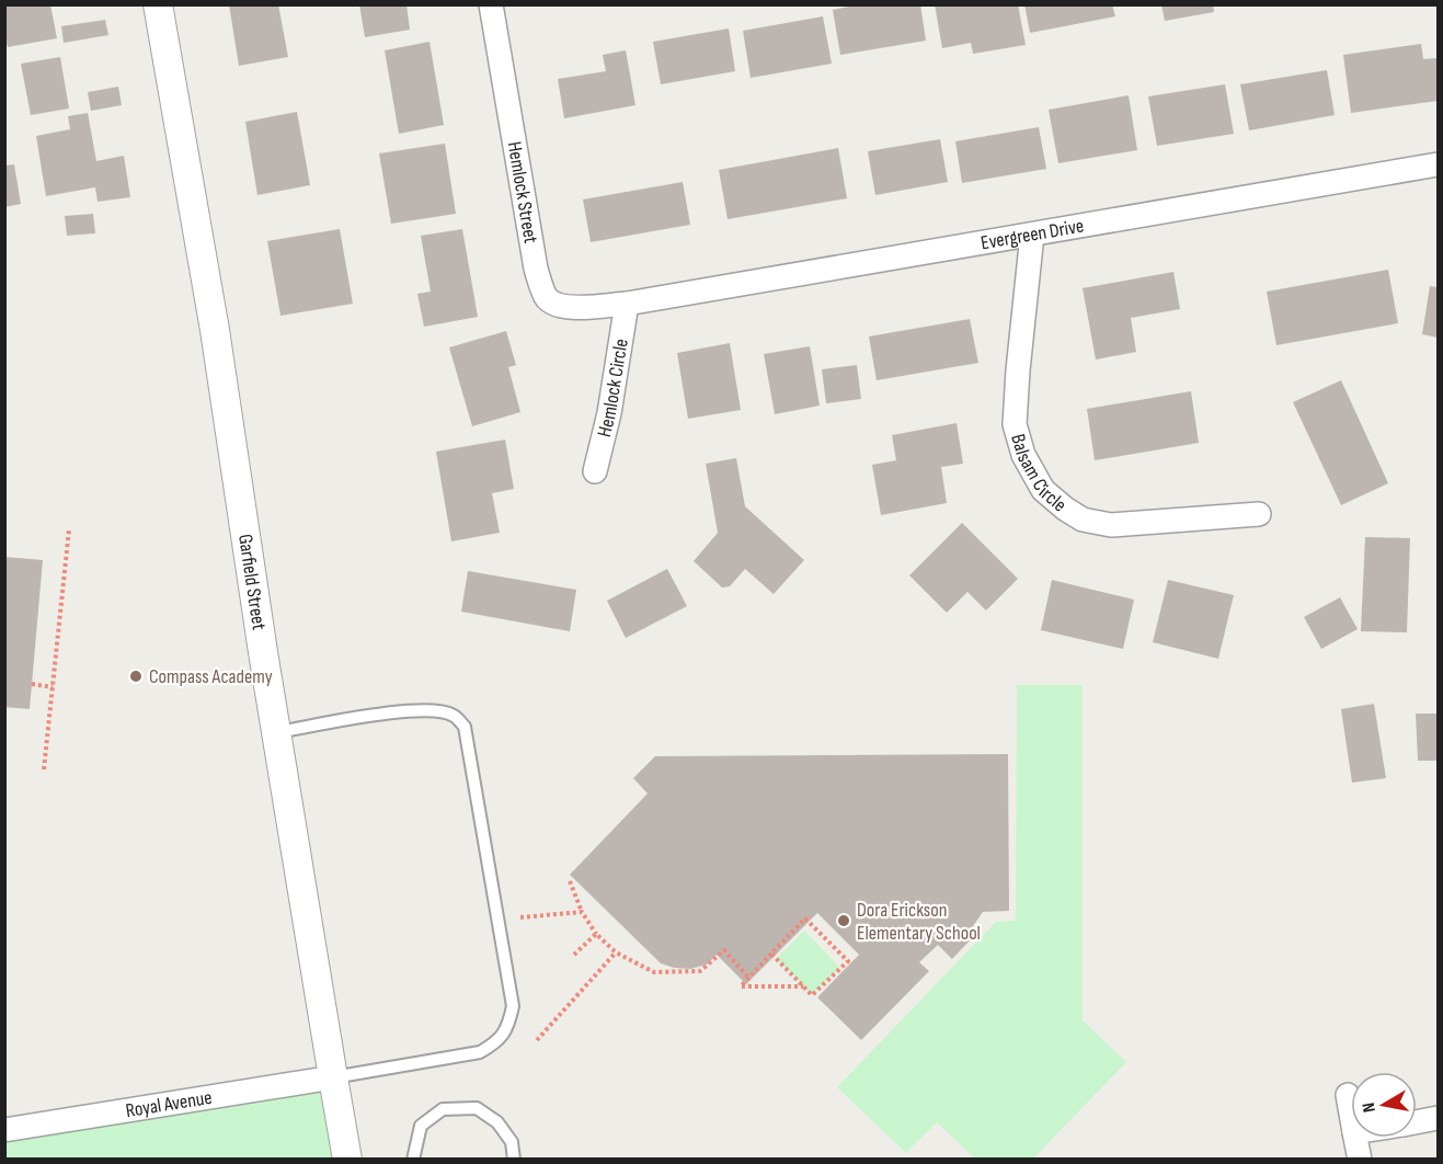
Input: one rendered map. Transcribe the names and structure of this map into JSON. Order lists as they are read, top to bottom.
{
  "streets": {
    "street": [
      "Hemlock Street",
      "Evergreen Drive",
      "Hemlock Circle",
      "Balsam Circle",
      "Garfield Street",
      "Royal Avenue"
    ]
  },
  "crossings": [
    ["Hemlock Street", "Evergreen Drive"],
    ["Hemlock Street", "Hemlock Circle"],
    ["Evergreen Drive", "Hemlock Circle"],
    ["Evergreen Drive", "Balsam Circle"],
    ["Garfield Street", "Royal Avenue"]
  ],
  "places": ["Compass Academy", "Dora Erickson Elementary School"],
  "north": "left"
}
